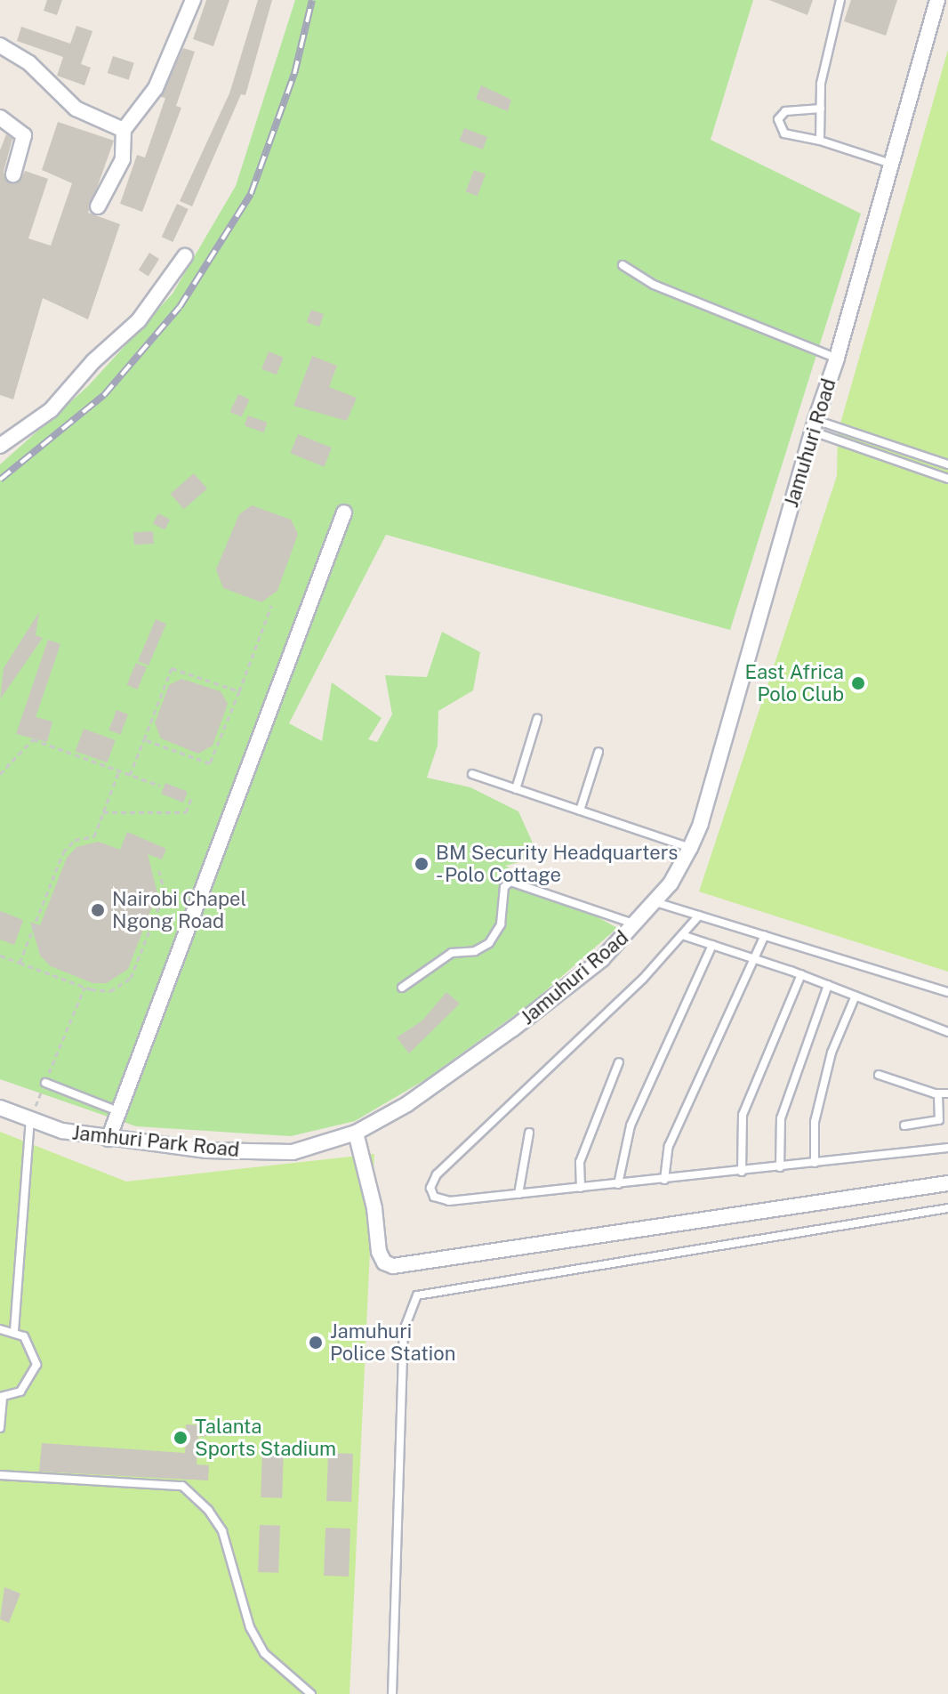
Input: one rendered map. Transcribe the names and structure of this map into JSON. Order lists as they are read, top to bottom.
{
  "streets": {
    "street": ["Jamuhuri Road", "Jamhuri Park Road"]
  },
  "crossings": [
    ["Jamuhuri Road", "Jamhuri Park Road"]
  ],
  "places": [
    "East Africa Polo Club",
    "BM Security Headquarters - Polo Cottage",
    "Nairobi Chapel Ngong Road",
    "Jamuhuri Police Station",
    "Talanta Sports Stadium"
  ]
}
